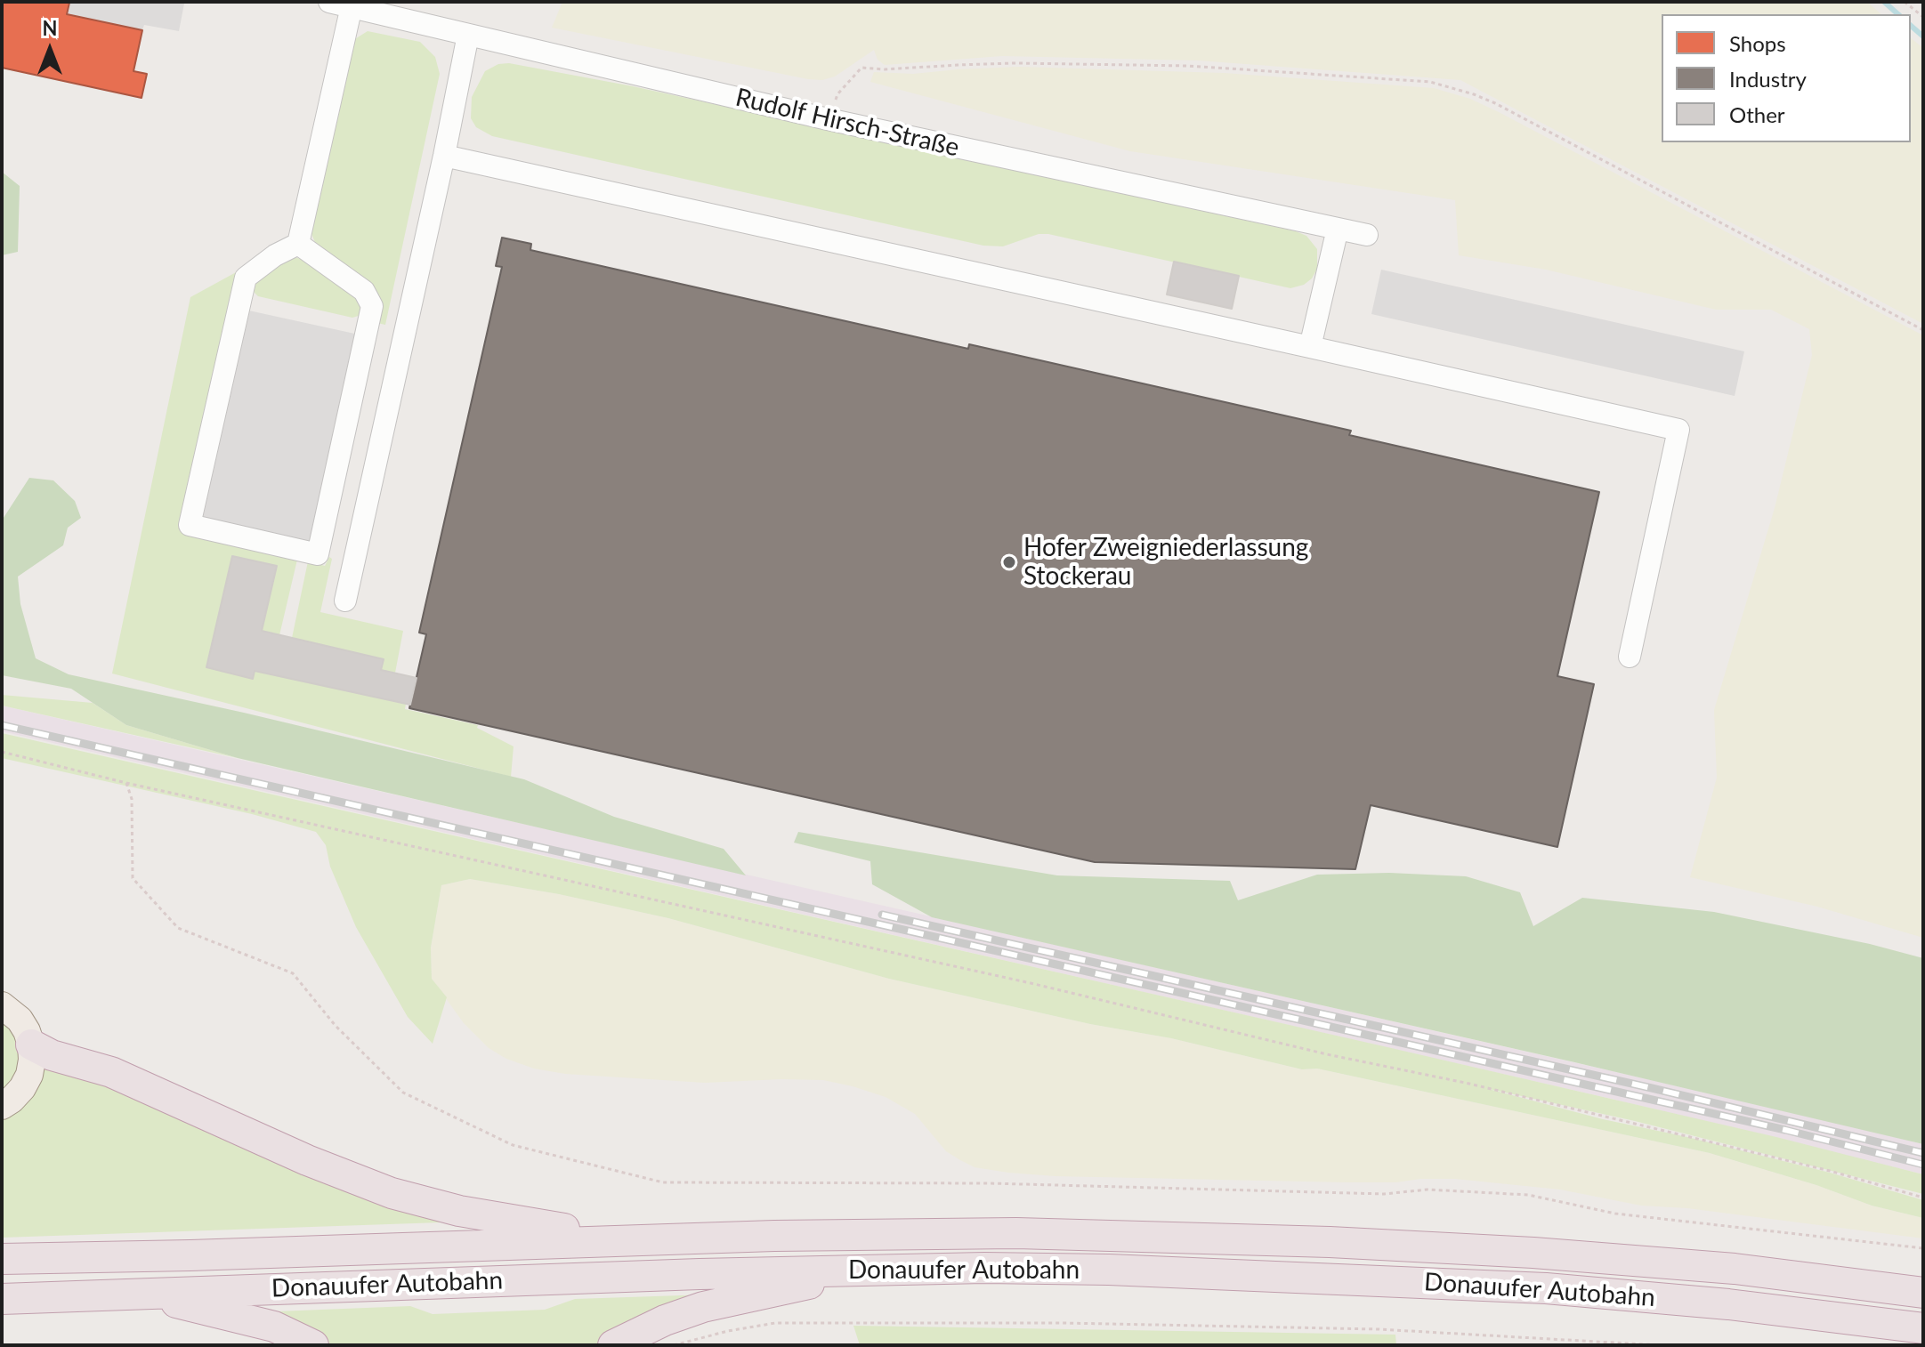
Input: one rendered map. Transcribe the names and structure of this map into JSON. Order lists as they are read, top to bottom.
{
  "streets": {
    "highway": ["Donauufer Autobahn"],
    "street": ["Rudolf Hirsch-Straße"]
  },
  "places": ["Hofer Zweigniederlassung Stockerau"],
  "legend": ["Shops", "Industry", "Other"],
  "north": "top"
}
